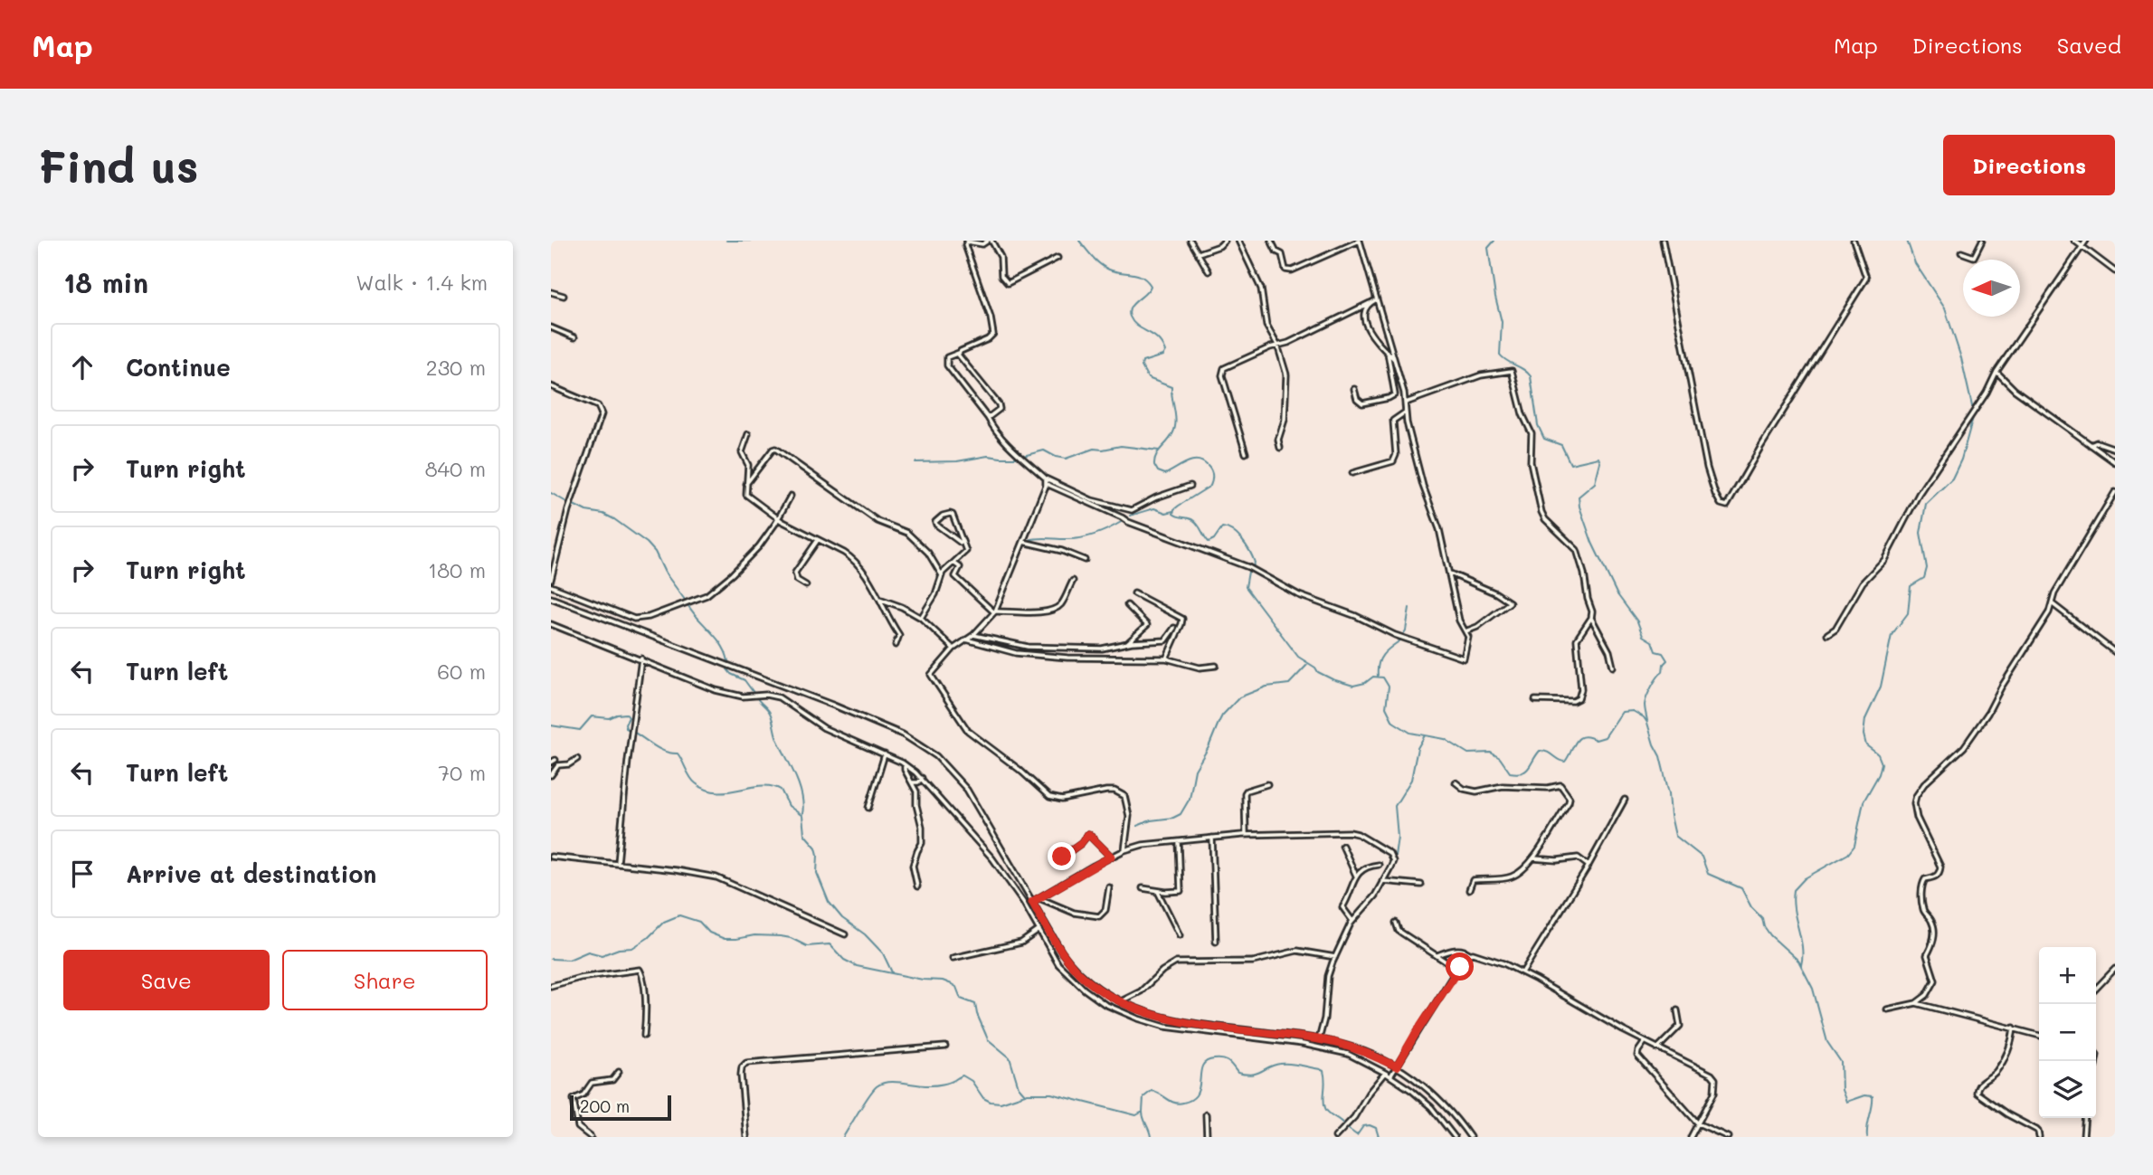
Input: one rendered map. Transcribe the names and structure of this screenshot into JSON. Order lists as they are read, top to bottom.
{
  "scale_bar": "200 m",
  "north": "left",
  "page": {
    "header": "Map",
    "nav": ["Map", "Directions", "Saved"],
    "buttons": [
      "Directions",
      ["Save", "Share"]
    ],
    "title": "Find us",
    "heading": ["18 min", "Walk · 1.4 km"],
    "list": [
      ["Continue", "230 m"],
      ["Turn right", "840 m"],
      ["Turn right", "180 m"],
      ["Turn left", "60 m"],
      ["Turn left", "70 m"],
      "Arrive at destination"
    ],
    "map_buttons": ["+", "−"],
    "scale": "200 m"
  }
}
